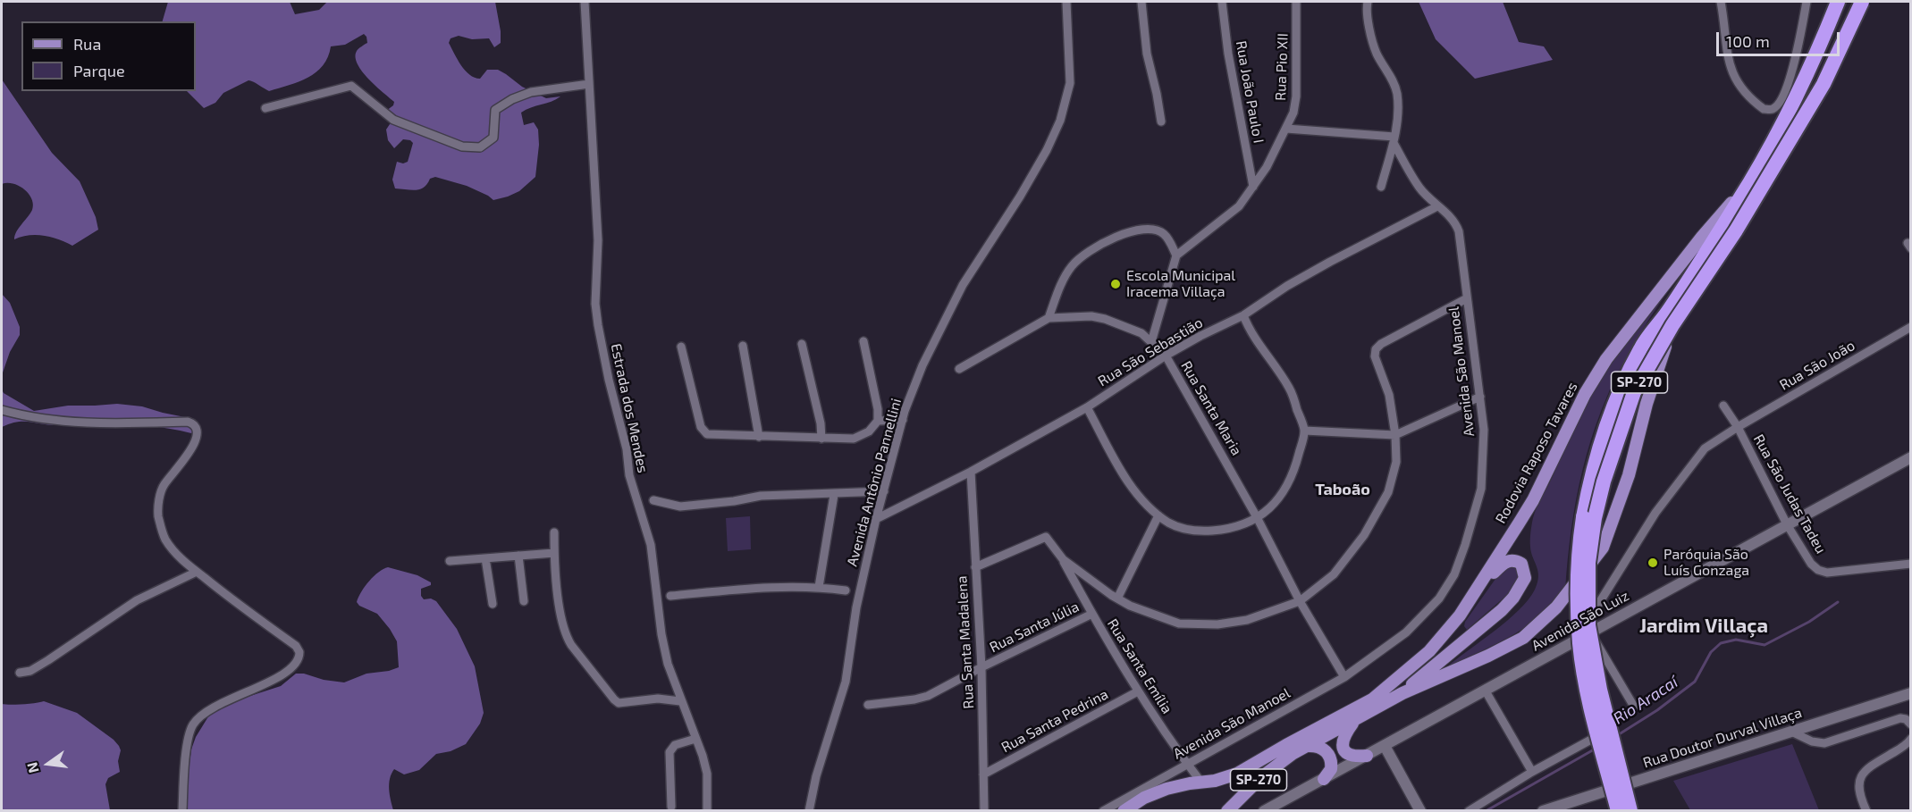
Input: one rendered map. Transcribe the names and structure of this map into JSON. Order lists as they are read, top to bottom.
{
  "streets": {
    "highway": ["SP-270", "Rodovia Raposo Tavares"],
    "street": [
      "Rua Pio XII",
      "Rua João Paulo I",
      "Rua São Sebastião",
      "Rua São João",
      "Avenida São Manoel",
      "Estrada dos Mendes",
      "Rua Santa Maria",
      "Avenida Antônio Pannellini",
      "Rua São Judas Tadeu",
      "Avenida São Luiz",
      "Rua Santa Júlia",
      "Rua Santa Madalena",
      "Rua Santa Emília",
      "Rua Santa Pedrina",
      "Rua Doutor Durval Villaça"
    ]
  },
  "crossings": [
    ["Rua Pio XII", "Rua João Paulo I"],
    ["Rua São Sebastião", "Avenida São Manoel"],
    ["Rua São Sebastião", "Rua Santa Maria"],
    ["Rua São Sebastião", "Avenida Antônio Pannellini"],
    ["Rua São Sebastião", "Rua Santa Madalena"],
    ["Rua São João", "Rua São Judas Tadeu"],
    ["Rua São João", "Avenida São Luiz"],
    ["Avenida São Manoel", "Rua Santa Maria"],
    ["Avenida São Manoel", "Rua Santa Emília"],
    ["SP-270", "Rodovia Raposo Tavares"],
    ["SP-270", "Rua Santa Emília"],
    ["Rua São Judas Tadeu", "Avenida São Luiz"],
    ["Rua Santa Júlia", "Rua Santa Madalena"],
    ["Rua Santa Júlia", "Rua Santa Emília"],
    ["Rua Santa Madalena", "Rua Santa Pedrina"],
    ["Rua Santa Emília", "Rua Santa Pedrina"]
  ],
  "districts": ["Taboão", "Jardim Villaça"],
  "water": ["Rio Aracaí"],
  "places": ["Escola Municipal Iracema Villaça", "Paróquia São Luís Gonzaga"],
  "legend": ["Rua", "Parque"],
  "scale_bar": "100 m",
  "north": "left"
}
